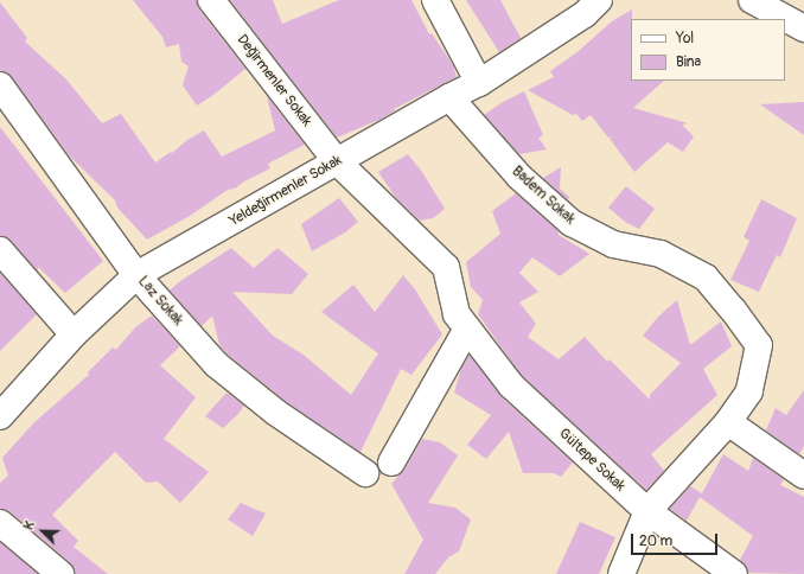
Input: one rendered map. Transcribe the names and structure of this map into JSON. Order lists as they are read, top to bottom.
{
  "streets": {
    "street": [
      "Değirmenler Sokak",
      "Yeldeğirmenler Sokak",
      "Badem Sokak",
      "Laz Sokak",
      "Gültepe Sokak"
    ]
  },
  "crossings": [
    ["Değirmenler Sokak", "Yeldeğirmenler Sokak"],
    ["Değirmenler Sokak", "Gültepe Sokak"],
    ["Yeldeğirmenler Sokak", "Badem Sokak"],
    ["Yeldeğirmenler Sokak", "Laz Sokak"],
    ["Yeldeğirmenler Sokak", "Gültepe Sokak"],
    ["Badem Sokak", "Gültepe Sokak"]
  ],
  "legend": ["Yol", "Bina"],
  "scale_bar": "20 m",
  "north": "top left"
}
